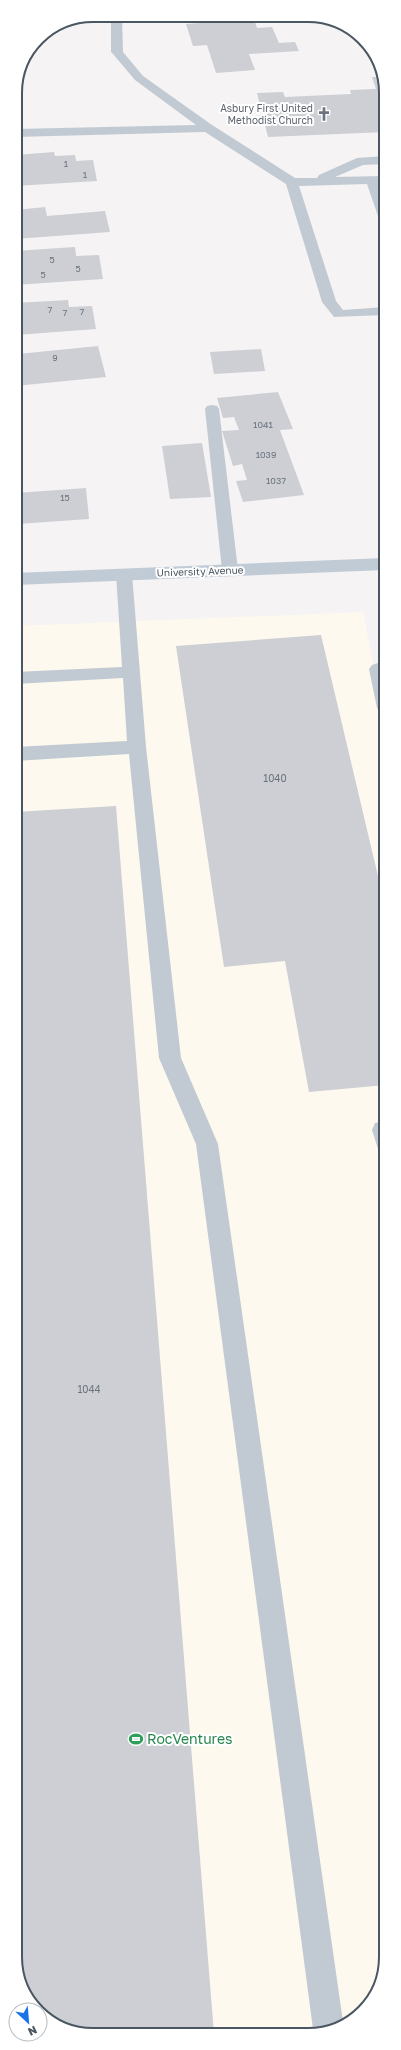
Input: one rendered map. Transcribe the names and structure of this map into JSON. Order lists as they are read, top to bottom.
{
  "streets": {
    "main road": ["University Avenue"]
  },
  "places": {
    "church": ["Asbury First United Methodist Church"],
    "sports": ["RocVentures"]
  },
  "house_numbers": [
    "1",
    "1",
    "5",
    "5",
    "5",
    "7",
    "7",
    "7",
    "9",
    "1041",
    "1039",
    "1037",
    "15",
    "1040",
    "1044"
  ],
  "north": "bottom right"
}
